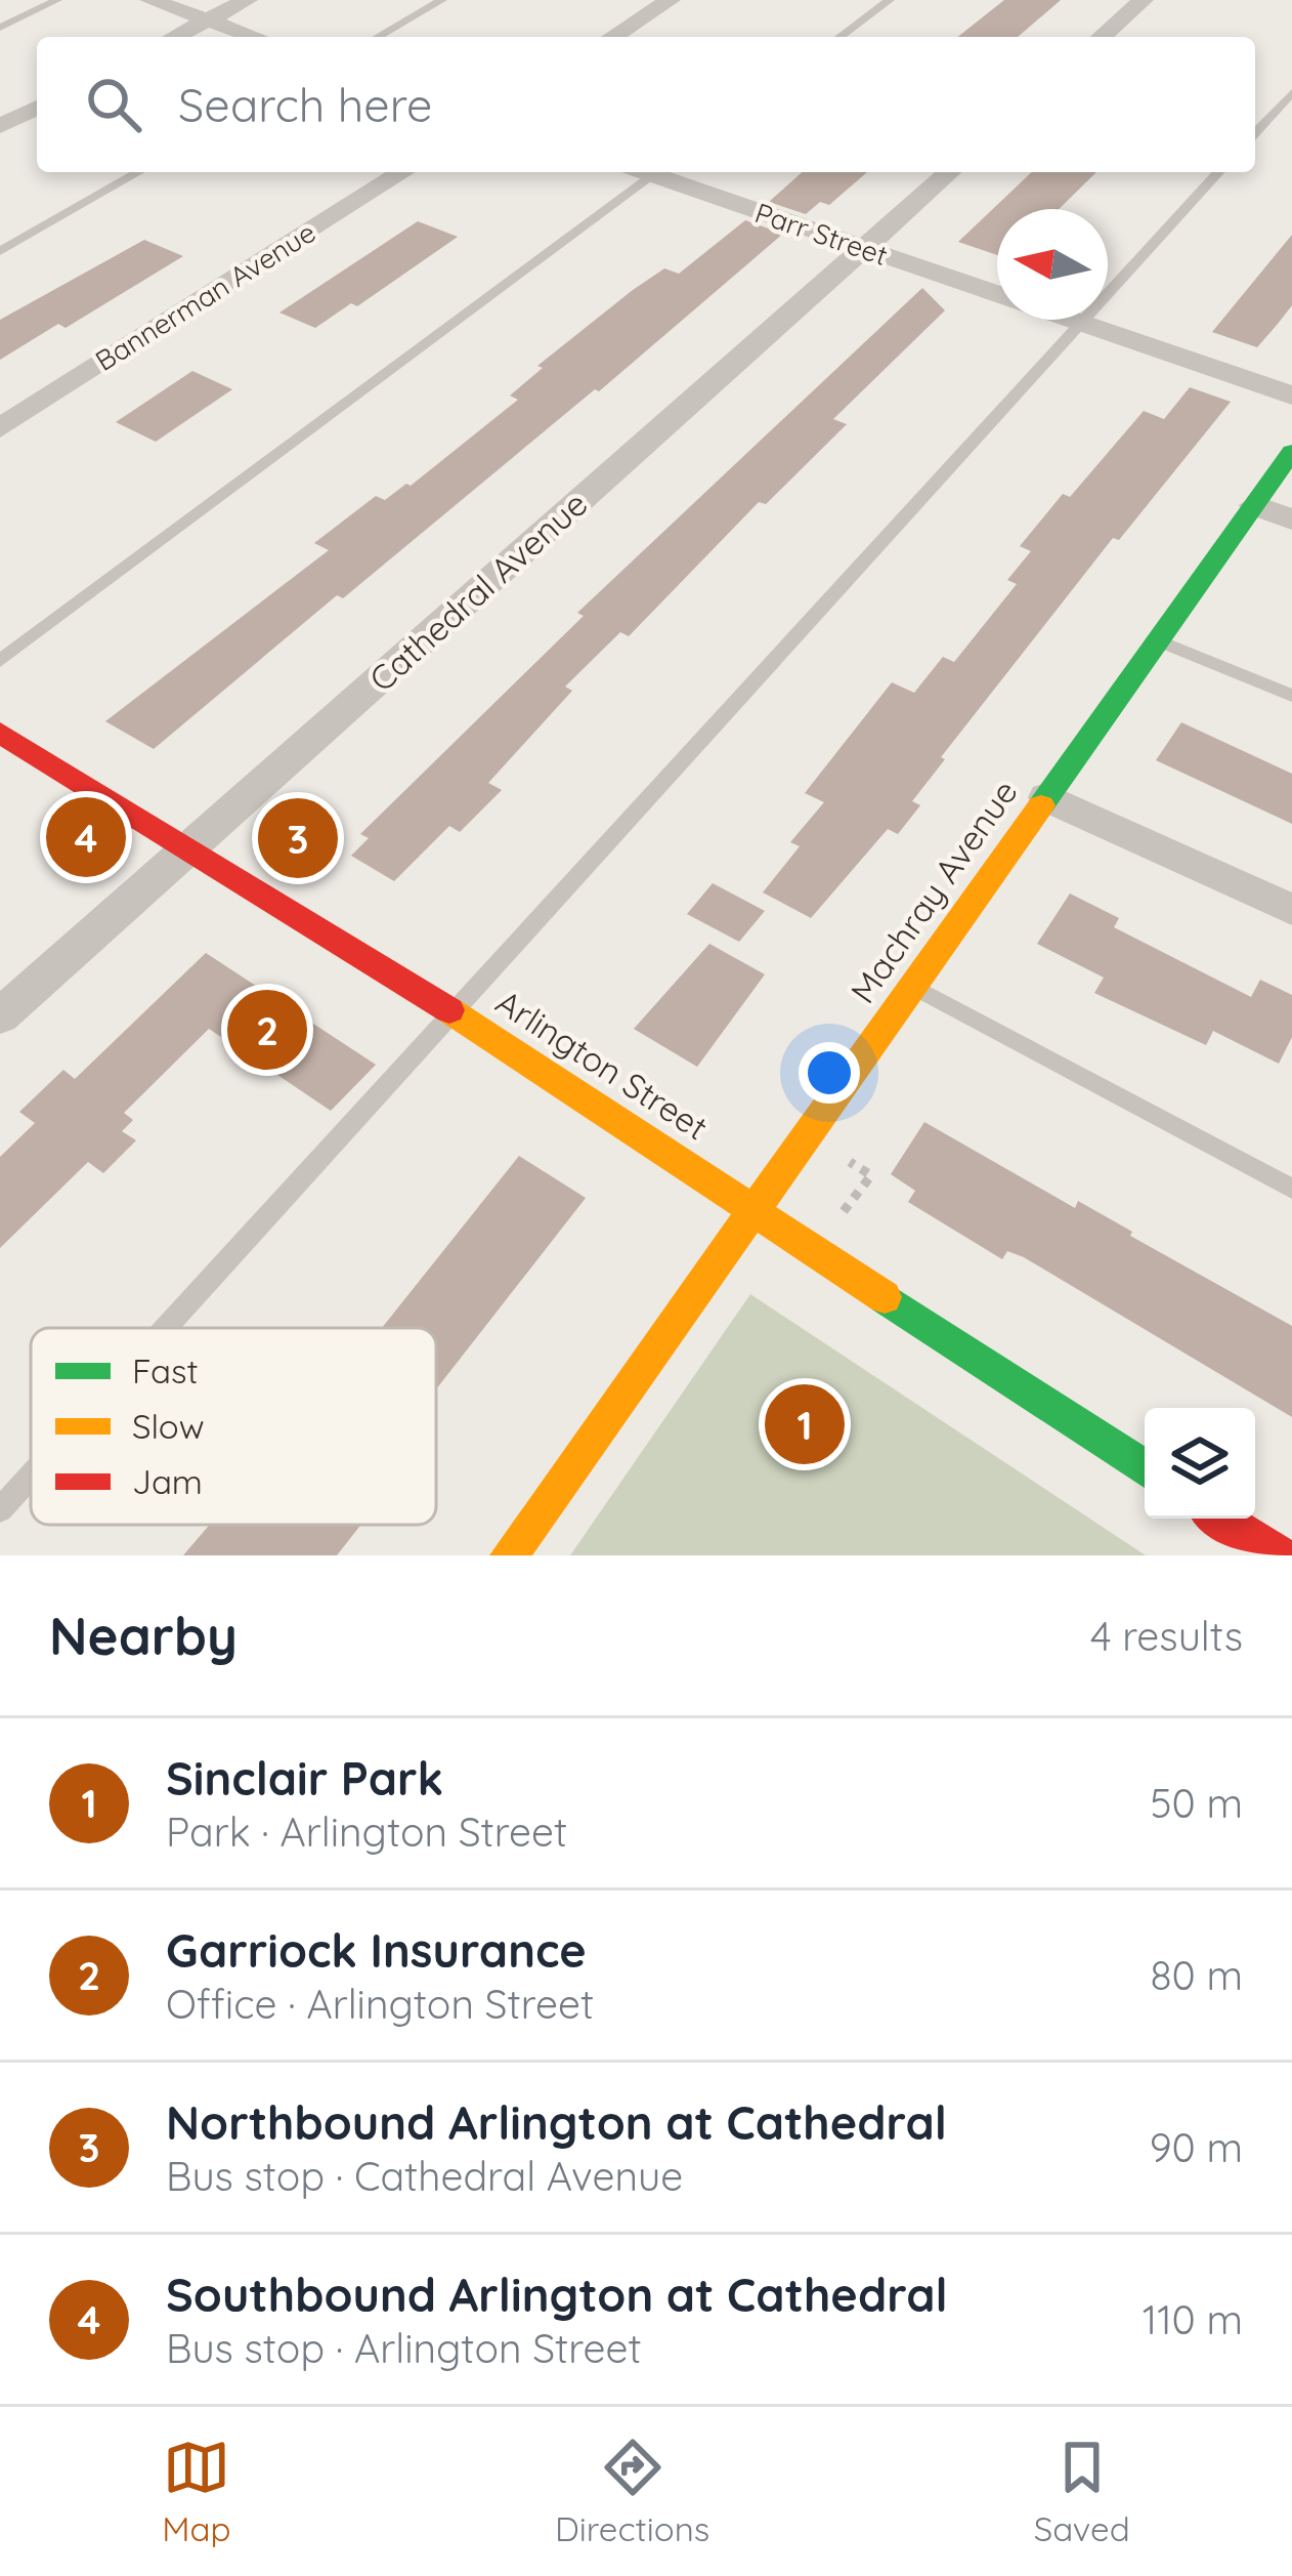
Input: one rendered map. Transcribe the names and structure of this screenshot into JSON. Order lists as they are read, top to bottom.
{
  "streets": {
    "street": [
      "Parr Street",
      "Bannerman Avenue",
      "Cathedral Avenue",
      "Machray Avenue",
      "Arlington Street"
    ]
  },
  "crossings": [
    ["Parr Street", "Cathedral Avenue"],
    ["Cathedral Avenue", "Arlington Street"],
    ["Machray Avenue", "Arlington Street"]
  ],
  "legend": ["Fast", "Slow", "Jam"],
  "north": "left",
  "page": {
    "search": "Search here",
    "pins": [
      "4",
      "3",
      "2",
      "1"
    ],
    "heading": ["Nearby", "4 results"],
    "list": [
      {
        "mark": "1",
        "name": "Sinclair Park",
        "note": "Park · Arlington Street",
        "value": "50 m"
      },
      {
        "mark": "2",
        "name": "Garriock Insurance",
        "note": "Office · Arlington Street",
        "value": "80 m"
      },
      {
        "mark": "3",
        "name": "Northbound Arlington at Cathedral",
        "note": "Bus stop · Cathedral Avenue",
        "value": "90 m"
      },
      {
        "mark": "4",
        "name": "Southbound Arlington at Cathedral",
        "note": "Bus stop · Arlington Street",
        "value": "110 m"
      }
    ],
    "nav": ["Map", "Directions", "Saved"]
  }
}
